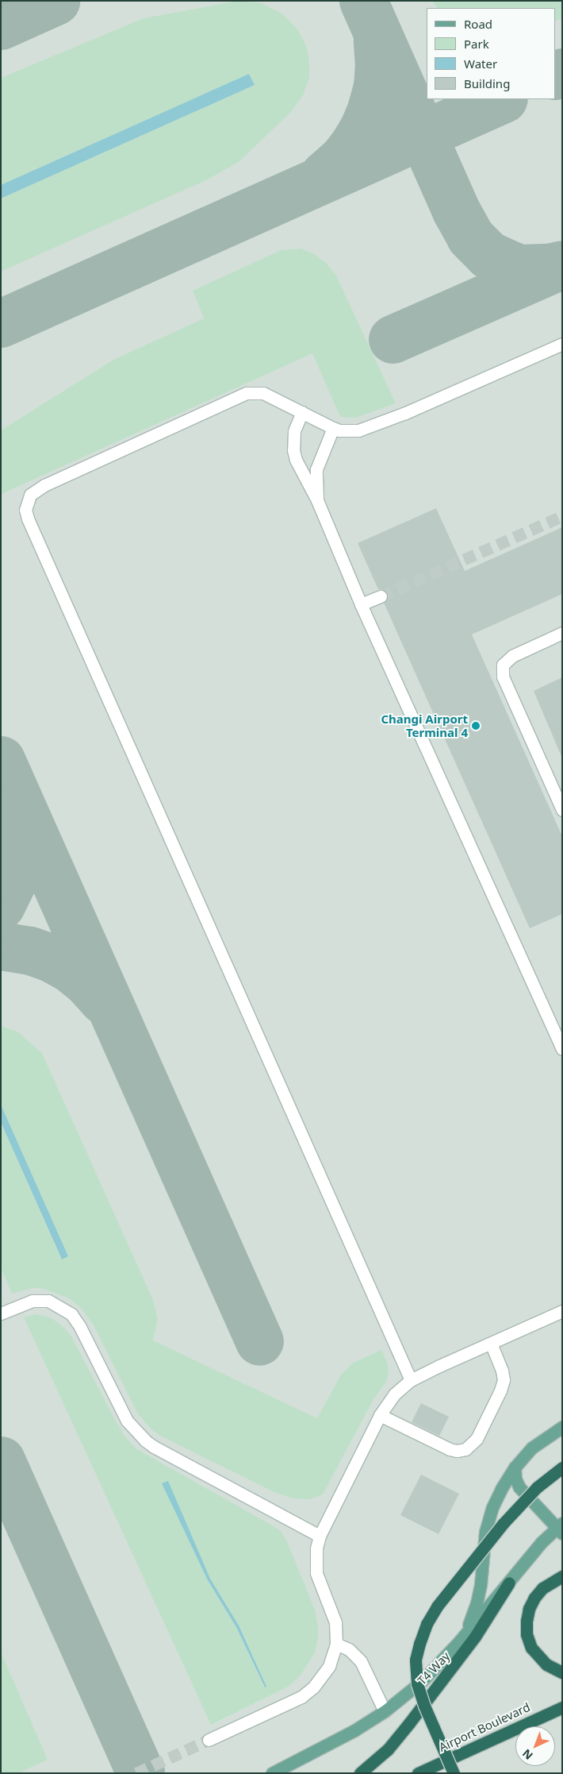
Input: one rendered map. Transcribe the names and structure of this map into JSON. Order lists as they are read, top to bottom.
{
  "streets": {
    "highway": ["Airport Boulevard"],
    "main road": ["T4 Way"]
  },
  "places": ["Changi Airport Terminal 4"],
  "legend": [
    "Road",
    "Park",
    "Water",
    "Building"
  ],
  "north": "bottom left"
}
